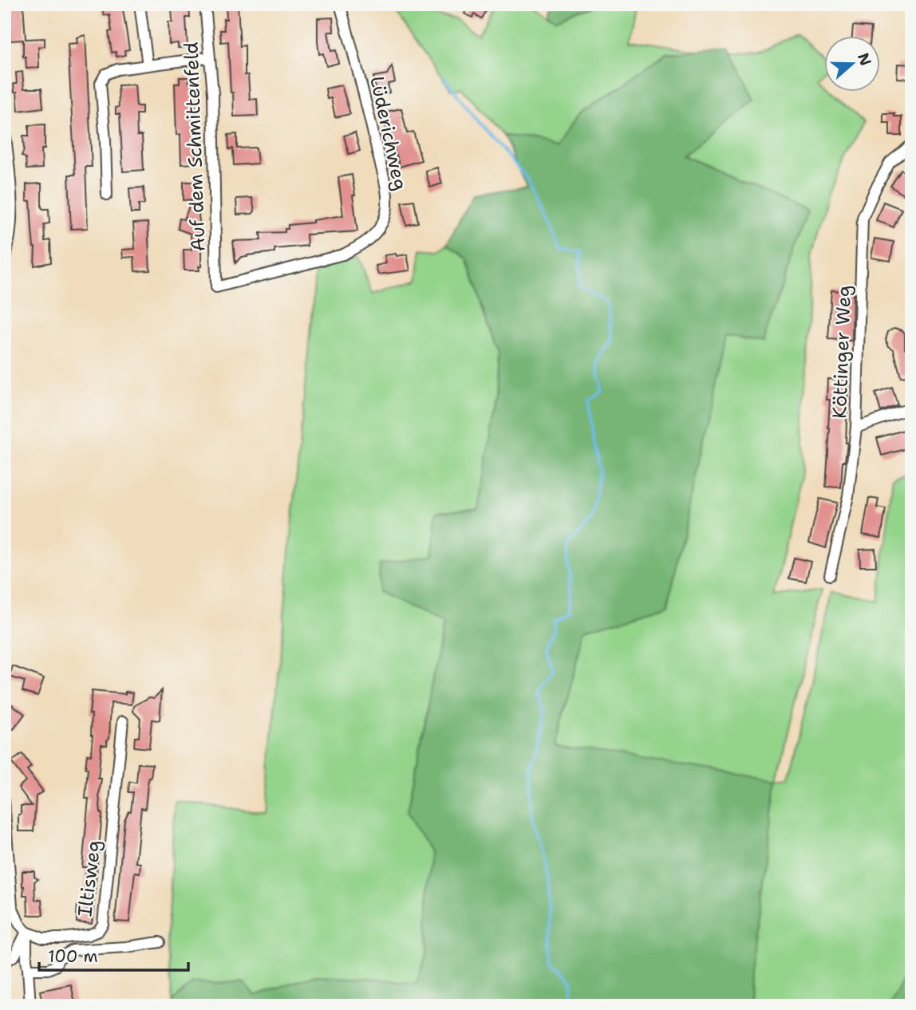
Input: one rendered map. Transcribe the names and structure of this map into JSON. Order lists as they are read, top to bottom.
{
  "streets": {
    "street": [
      "Lüderichweg",
      "Auf dem Schmittenfeld",
      "Köttinger Weg",
      "Iltisweg"
    ]
  },
  "crossings": [
    ["Lüderichweg", "Auf dem Schmittenfeld"]
  ],
  "scale_bar": "100 m",
  "north": "right"
}
